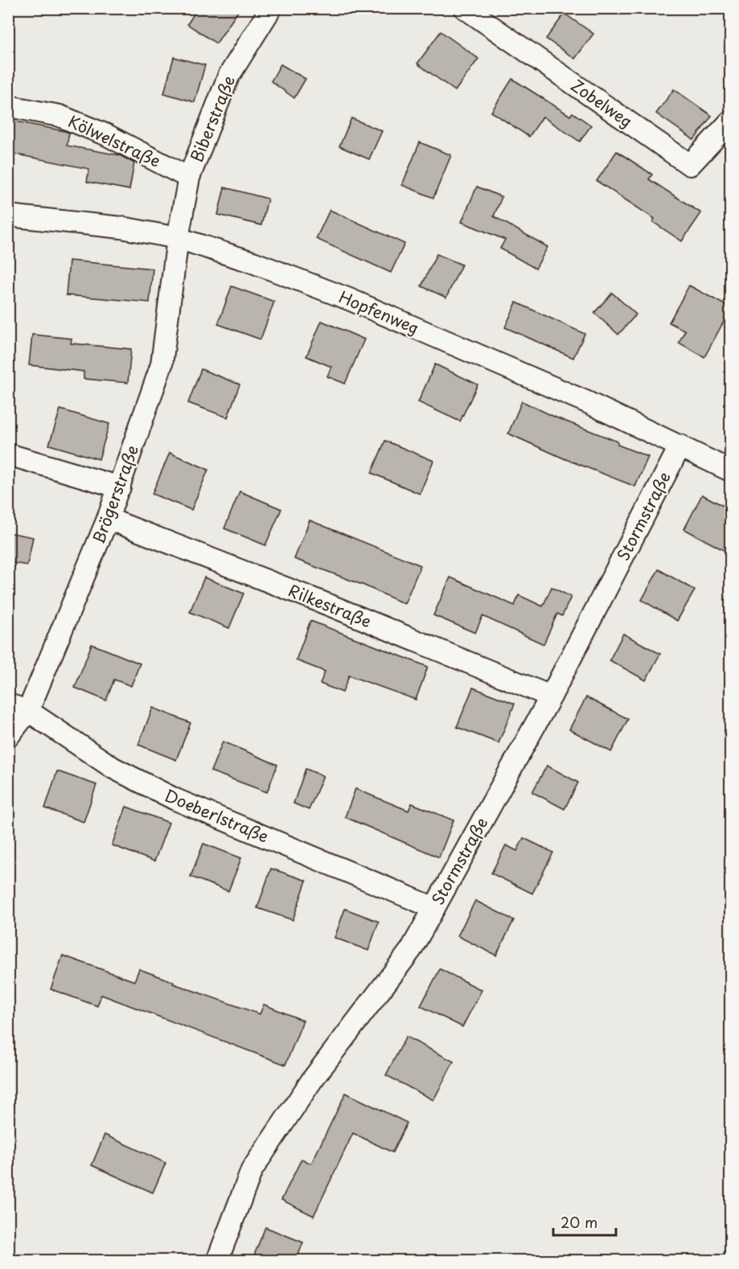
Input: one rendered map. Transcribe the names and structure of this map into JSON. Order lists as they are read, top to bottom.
{
  "streets": {
    "street": [
      "Zobelweg",
      "Biberstraße",
      "Kölwelstraße",
      "Hopfenweg",
      "Brögerstraße",
      "Stormstraße",
      "Rilkestraße",
      "Doeberlstraße"
    ]
  },
  "crossings": [
    ["Biberstraße", "Kölwelstraße"],
    ["Biberstraße", "Hopfenweg"],
    ["Biberstraße", "Brögerstraße"],
    ["Hopfenweg", "Brögerstraße"],
    ["Hopfenweg", "Stormstraße"],
    ["Brögerstraße", "Rilkestraße"],
    ["Brögerstraße", "Doeberlstraße"],
    ["Stormstraße", "Rilkestraße"],
    ["Stormstraße", "Doeberlstraße"]
  ],
  "scale_bar": "20 m"
}
